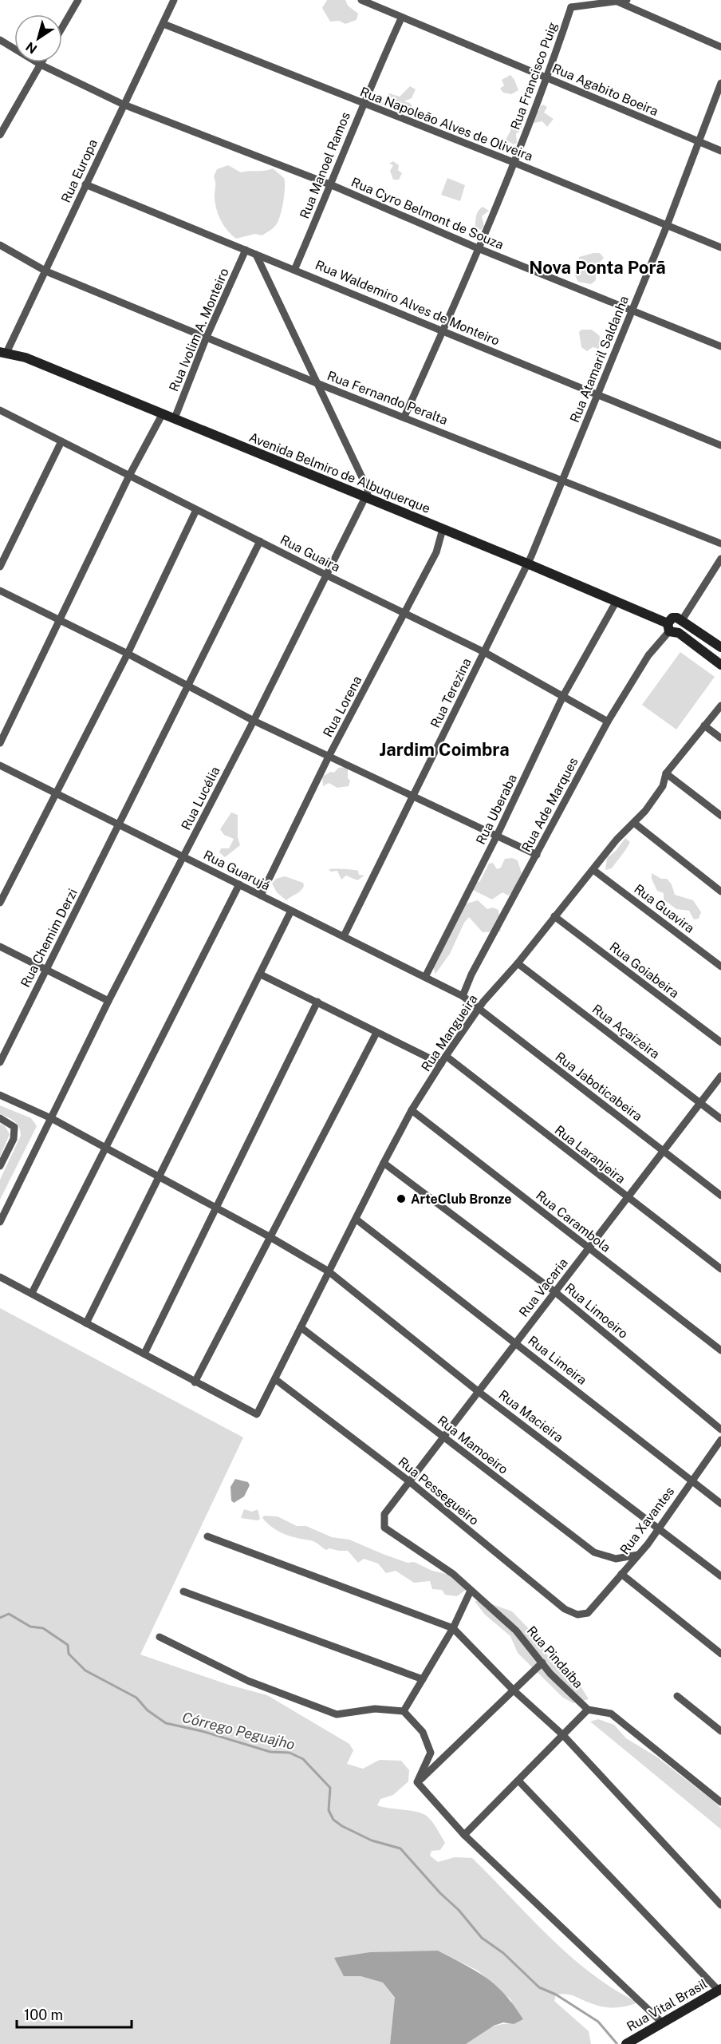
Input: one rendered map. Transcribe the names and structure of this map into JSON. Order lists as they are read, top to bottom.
{
  "streets": {
    "main road": ["Avenida Belmiro de Albuquerque", "Rua Vital Brasil"],
    "street": [
      "Rua Francisco Puig",
      "Rua Agabito Boeira",
      "Rua Napoleão Alves de Oliveira",
      "Rua Manoel Ramos",
      "Rua Europa",
      "Rua Cyro Belmont de Souza",
      "Rua Waldemiro Alves de Monteiro",
      "Rua Ivolim A. Monteiro",
      "Rua Atamaril Saldanha",
      "Rua Fernando Peralta",
      "Rua Guaira",
      "Rua Terezina",
      "Rua Lorena",
      "Rua Lucélia",
      "Rua Ade Marques",
      "Rua Uberaba",
      "Rua Guarujá",
      "Rua Guavira",
      "Rua Chemim Derzi",
      "Rua Goiabeira",
      "Rua Açaízeira",
      "Rua Mangueira",
      "Rua Jaboticabeira",
      "Rua Laranjeira",
      "Rua Carambola",
      "Rua Vacaria",
      "Rua Limoeiro",
      "Rua Limeira",
      "Rua Macieira",
      "Rua Mamoeiro",
      "Rua Pessegueiro",
      "Rua Xavantes",
      "Rua Pindaíba"
    ]
  },
  "crossings": [
    ["Rua Francisco Puig", "Rua Agabito Boeira"],
    ["Rua Francisco Puig", "Rua Napoleão Alves de Oliveira"],
    ["Rua Francisco Puig", "Rua Cyro Belmont de Souza"],
    ["Rua Francisco Puig", "Rua Waldemiro Alves de Monteiro"],
    ["Rua Francisco Puig", "Rua Fernando Peralta"],
    ["Rua Agabito Boeira", "Rua Manoel Ramos"],
    ["Rua Agabito Boeira", "Rua Atamaril Saldanha"],
    ["Rua Napoleão Alves de Oliveira", "Rua Manoel Ramos"],
    ["Rua Napoleão Alves de Oliveira", "Rua Europa"],
    ["Rua Napoleão Alves de Oliveira", "Rua Atamaril Saldanha"],
    ["Rua Manoel Ramos", "Rua Cyro Belmont de Souza"],
    ["Rua Manoel Ramos", "Rua Waldemiro Alves de Monteiro"],
    ["Rua Europa", "Rua Cyro Belmont de Souza"],
    ["Rua Europa", "Rua Waldemiro Alves de Monteiro"],
    ["Rua Europa", "Rua Fernando Peralta"],
    ["Rua Europa", "Avenida Belmiro de Albuquerque"],
    ["Rua Cyro Belmont de Souza", "Rua Atamaril Saldanha"],
    ["Rua Waldemiro Alves de Monteiro", "Rua Ivolim A. Monteiro"],
    ["Rua Waldemiro Alves de Monteiro", "Rua Atamaril Saldanha"],
    ["Rua Ivolim A. Monteiro", "Rua Fernando Peralta"],
    ["Rua Ivolim A. Monteiro", "Avenida Belmiro de Albuquerque"],
    ["Rua Atamaril Saldanha", "Rua Fernando Peralta"],
    ["Rua Atamaril Saldanha", "Avenida Belmiro de Albuquerque"],
    ["Rua Atamaril Saldanha", "Rua Terezina"],
    ["Avenida Belmiro de Albuquerque", "Rua Terezina"],
    ["Avenida Belmiro de Albuquerque", "Rua Lorena"],
    ["Avenida Belmiro de Albuquerque", "Rua Lucélia"],
    ["Avenida Belmiro de Albuquerque", "Rua Ade Marques"],
    ["Avenida Belmiro de Albuquerque", "Rua Uberaba"],
    ["Rua Guaira", "Rua Terezina"],
    ["Rua Guaira", "Rua Lorena"],
    ["Rua Guaira", "Rua Lucélia"],
    ["Rua Guaira", "Rua Ade Marques"],
    ["Rua Guaira", "Rua Uberaba"],
    ["Rua Guaira", "Rua Chemim Derzi"],
    ["Rua Terezina", "Rua Guarujá"],
    ["Rua Lorena", "Rua Guarujá"],
    ["Rua Lucélia", "Rua Guarujá"],
    ["Rua Lucélia", "Rua Macieira"],
    ["Rua Ade Marques", "Rua Guarujá"],
    ["Rua Ade Marques", "Rua Jaboticabeira"],
    ["Rua Uberaba", "Rua Guarujá"],
    ["Rua Guarujá", "Rua Chemim Derzi"],
    ["Rua Guarujá", "Rua Jaboticabeira"],
    ["Rua Guavira", "Rua Mangueira"],
    ["Rua Goiabeira", "Rua Mangueira"],
    ["Rua Açaízeira", "Rua Mangueira"],
    ["Rua Açaízeira", "Rua Vacaria"],
    ["Rua Mangueira", "Rua Jaboticabeira"],
    ["Rua Mangueira", "Rua Laranjeira"],
    ["Rua Mangueira", "Rua Carambola"],
    ["Rua Mangueira", "Rua Limoeiro"],
    ["Rua Mangueira", "Rua Limeira"],
    ["Rua Mangueira", "Rua Macieira"],
    ["Rua Mangueira", "Rua Mamoeiro"],
    ["Rua Mangueira", "Rua Pessegueiro"],
    ["Rua Jaboticabeira", "Rua Vacaria"],
    ["Rua Laranjeira", "Rua Vacaria"],
    ["Rua Carambola", "Rua Vacaria"],
    ["Rua Vacaria", "Rua Limoeiro"],
    ["Rua Vacaria", "Rua Limeira"],
    ["Rua Vacaria", "Rua Macieira"],
    ["Rua Vacaria", "Rua Mamoeiro"],
    ["Rua Vacaria", "Rua Pessegueiro"],
    ["Rua Vacaria", "Rua Pindaíba"],
    ["Rua Limeira", "Rua Xavantes"],
    ["Rua Macieira", "Rua Xavantes"],
    ["Rua Mamoeiro", "Rua Xavantes"],
    ["Rua Pessegueiro", "Rua Xavantes"]
  ],
  "districts": ["Nova Ponta Porã", "Jardim Coimbra"],
  "water": ["Córrego Peguajho"],
  "places": ["ArteClub Bronze"],
  "scale_bar": "100 m",
  "north": "bottom left"
}
